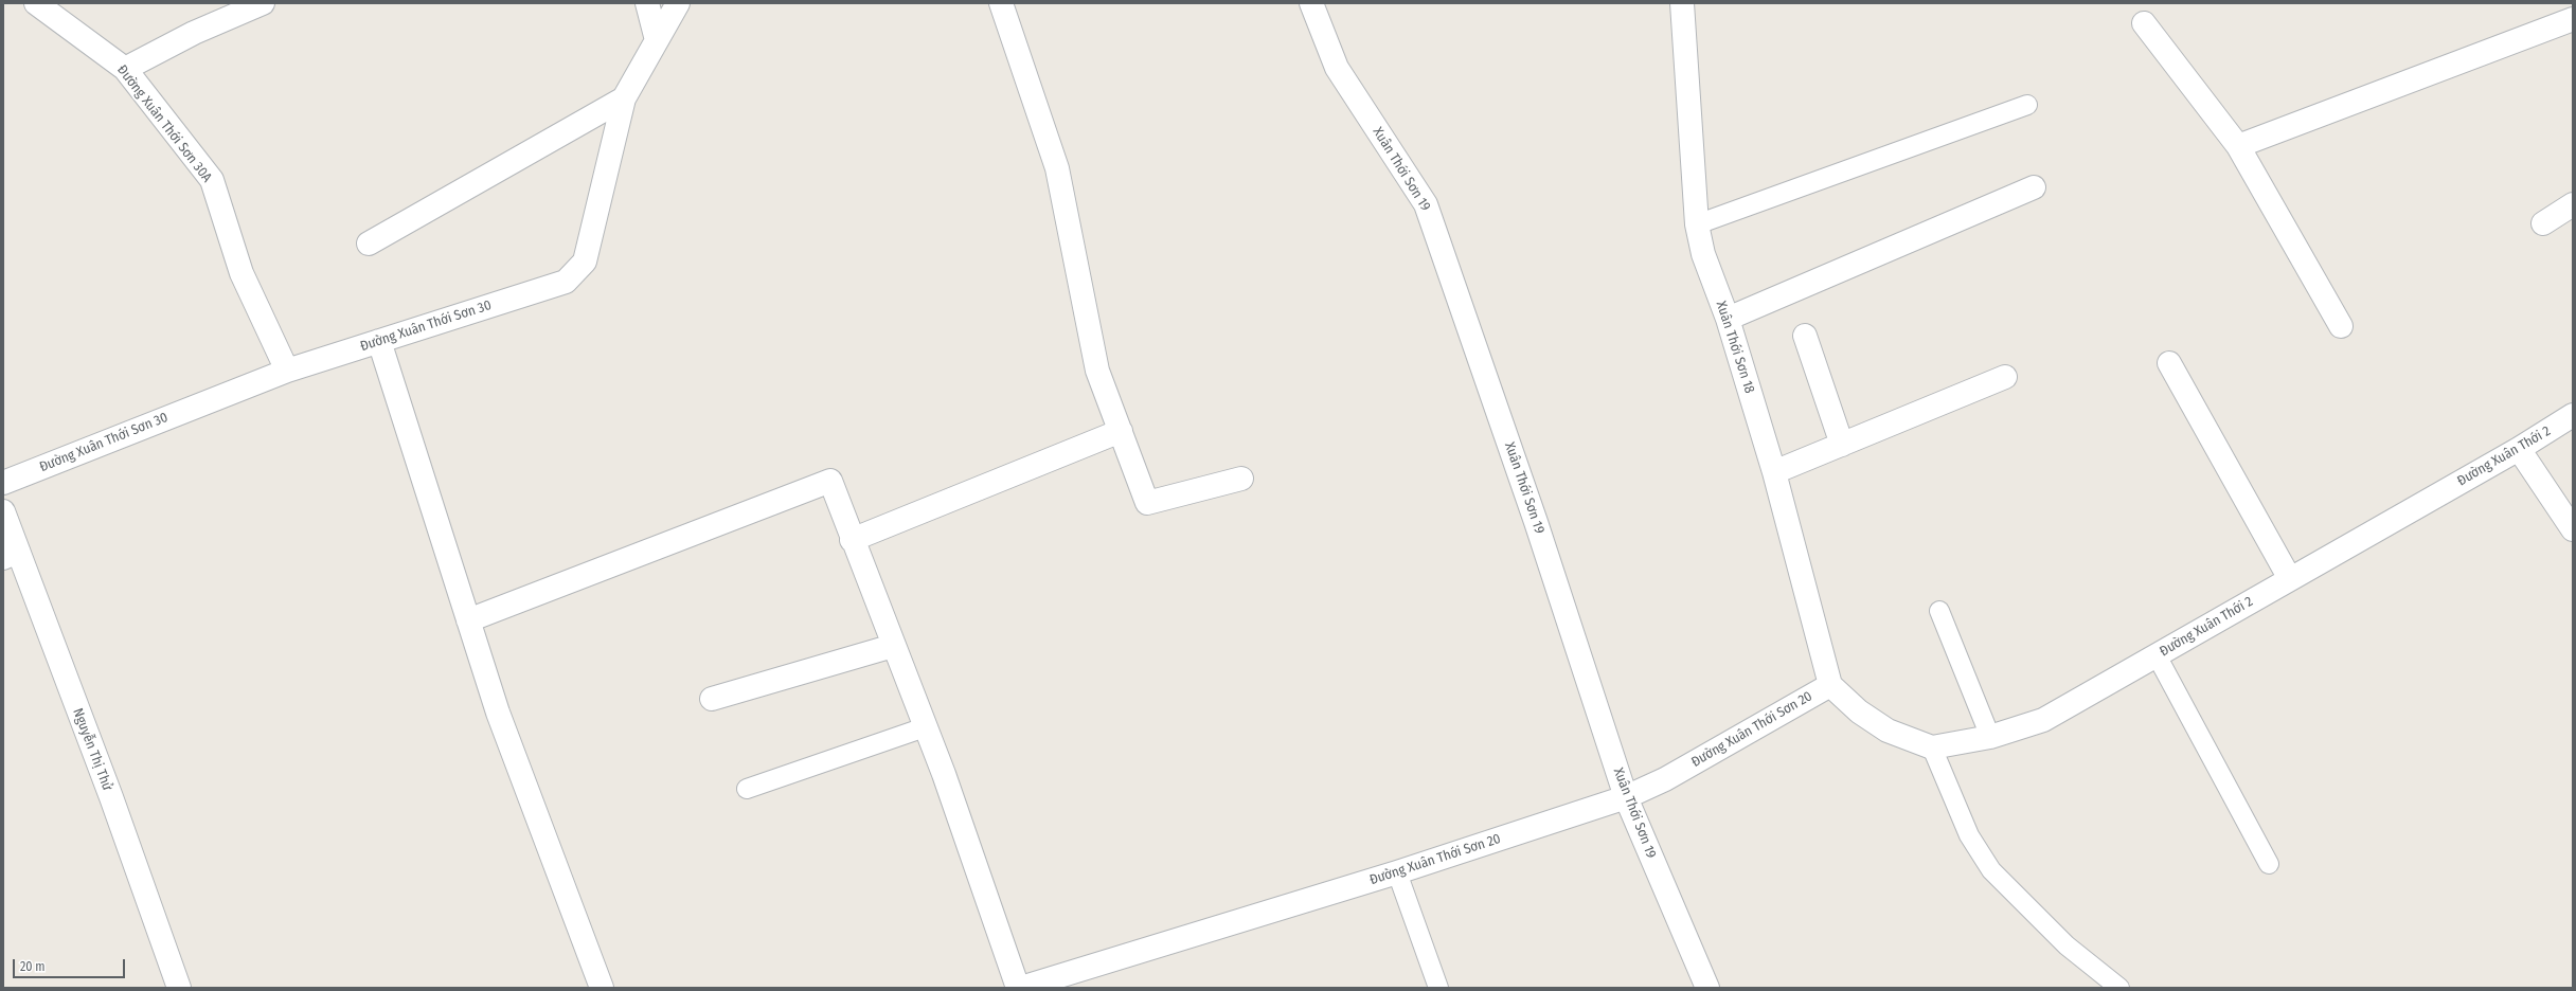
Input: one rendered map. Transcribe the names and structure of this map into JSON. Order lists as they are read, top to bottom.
{
  "streets": {
    "street": [
      "Đường Xuân Thới Sơn 30A",
      "Xuân Thới Sơn 19",
      "Đường Xuân Thới Sơn 30",
      "Xuân Thới Sơn 18",
      "Đường Xuân Thới 2",
      "Đường Xuân Thới Sơn 20",
      "Nguyễn Thị Thử"
    ]
  },
  "crossings": [
    ["Đường Xuân Thới Sơn 30A", "Đường Xuân Thới Sơn 30"],
    ["Xuân Thới Sơn 19", "Đường Xuân Thới Sơn 20"],
    ["Xuân Thới Sơn 18", "Đường Xuân Thới Sơn 20"]
  ],
  "scale_bar": "20 m"
}
